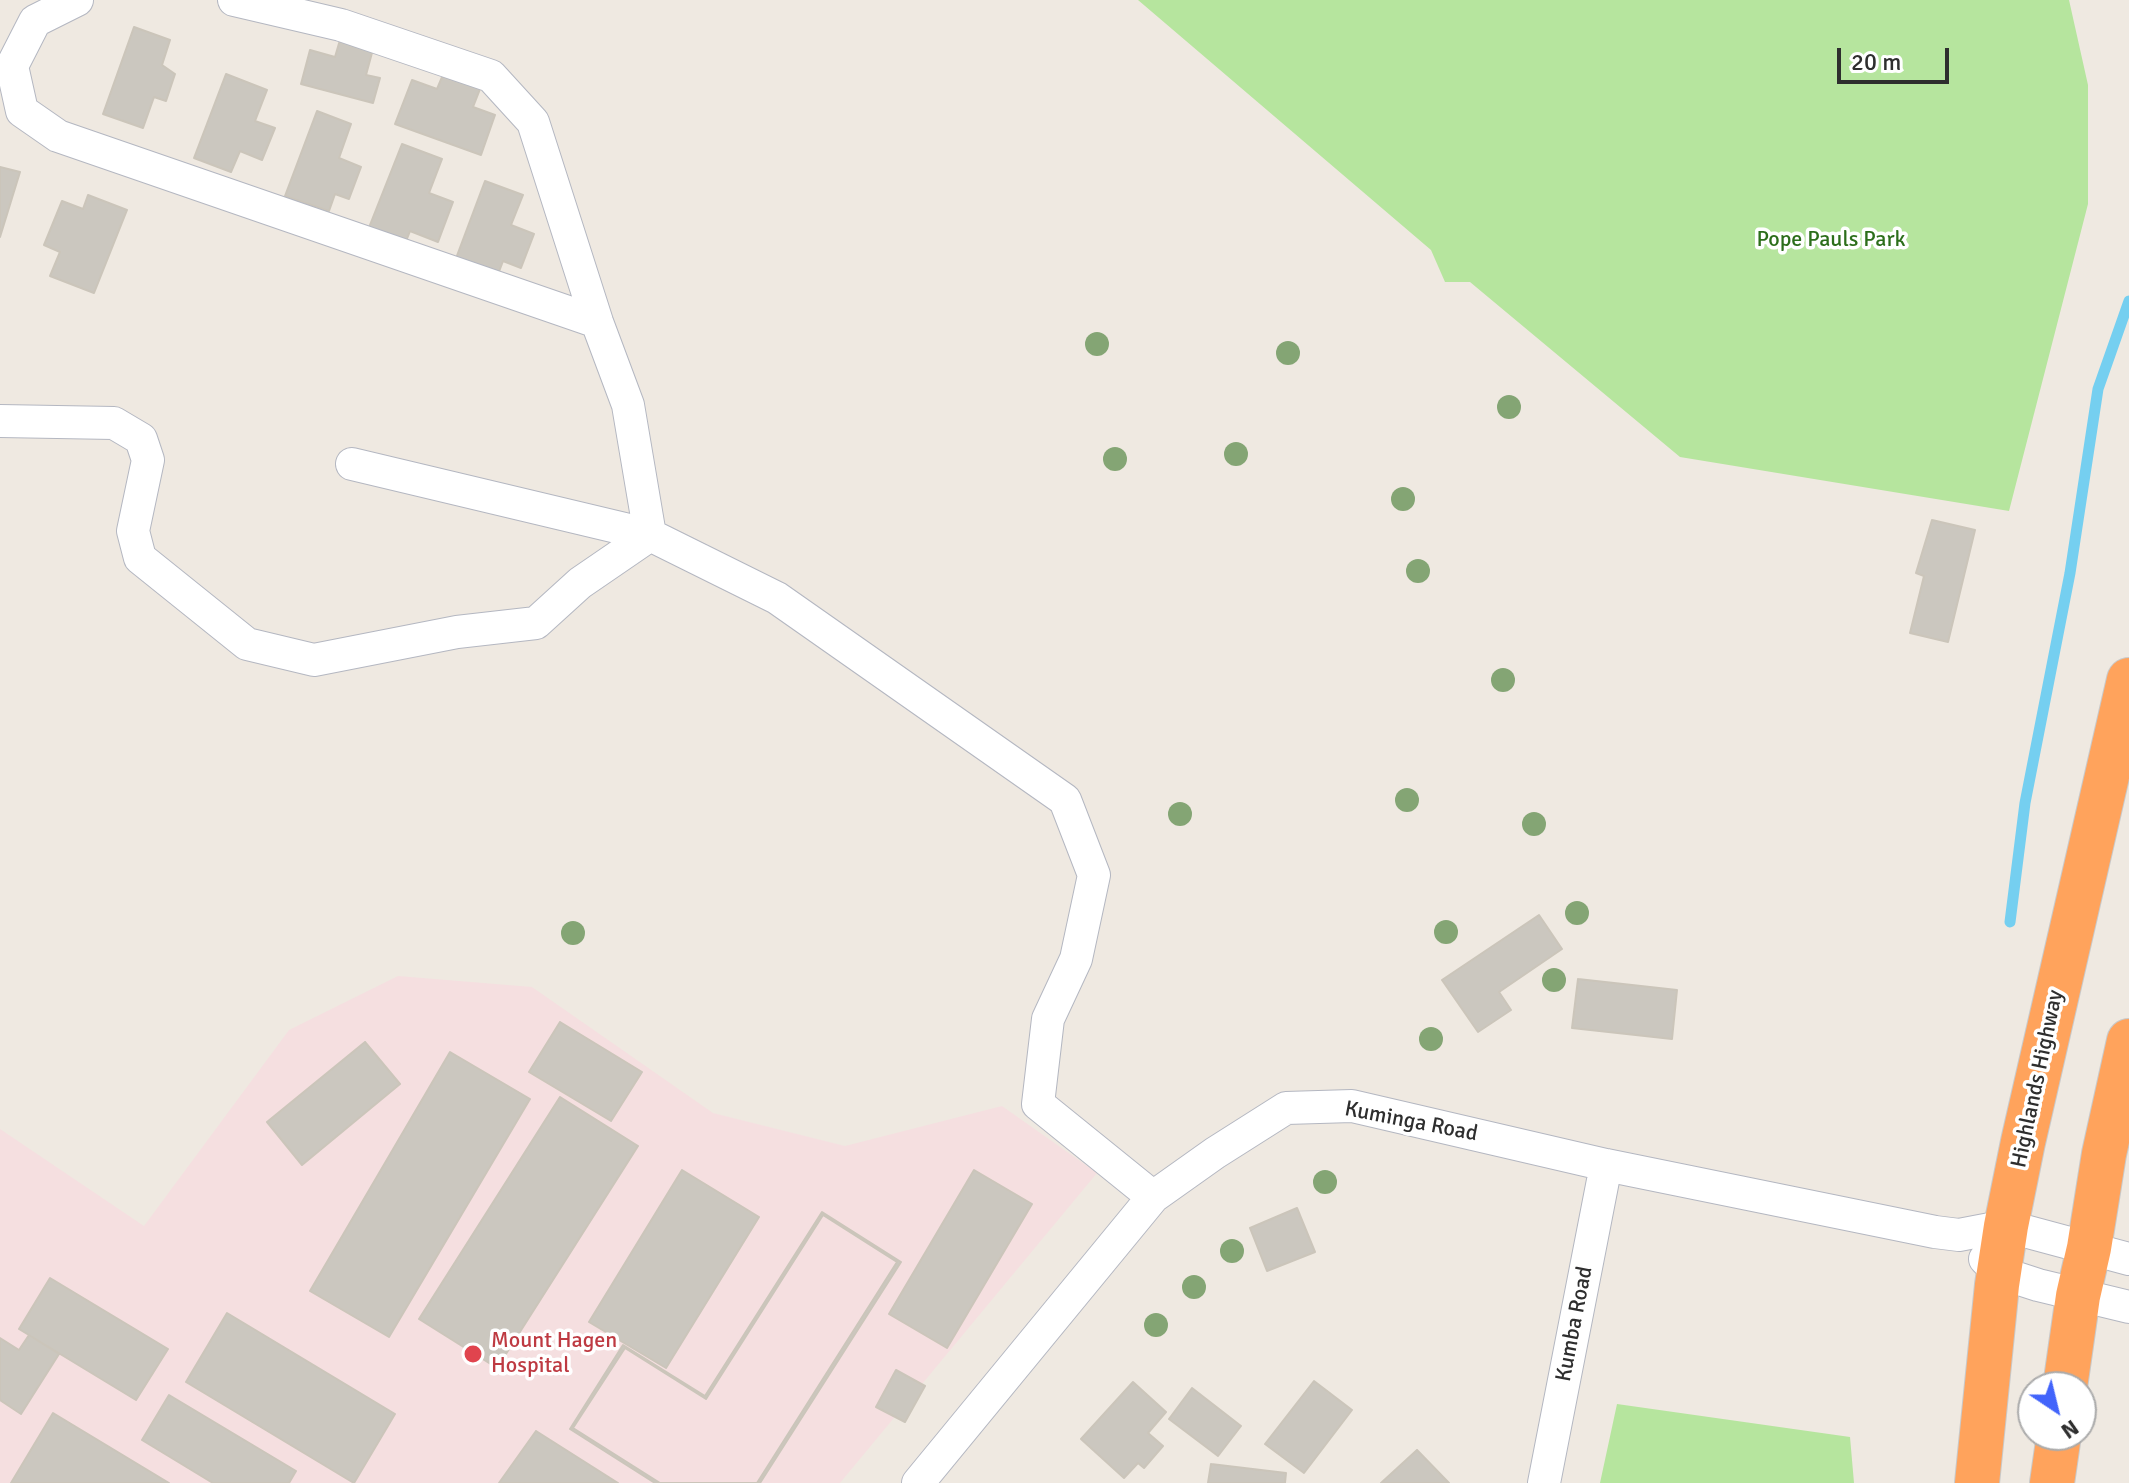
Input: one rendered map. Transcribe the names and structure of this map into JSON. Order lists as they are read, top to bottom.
{
  "streets": {
    "highway": ["Highlands Highway"],
    "street": ["Kuminga Road", "Kumba Road"]
  },
  "crossings": [
    ["Highlands Highway", "Kuminga Road"],
    ["Kuminga Road", "Kumba Road"]
  ],
  "parks": ["Pope Pauls Park"],
  "places": ["Mount Hagen Hospital"],
  "scale_bar": "20 m",
  "north": "bottom right"
}
